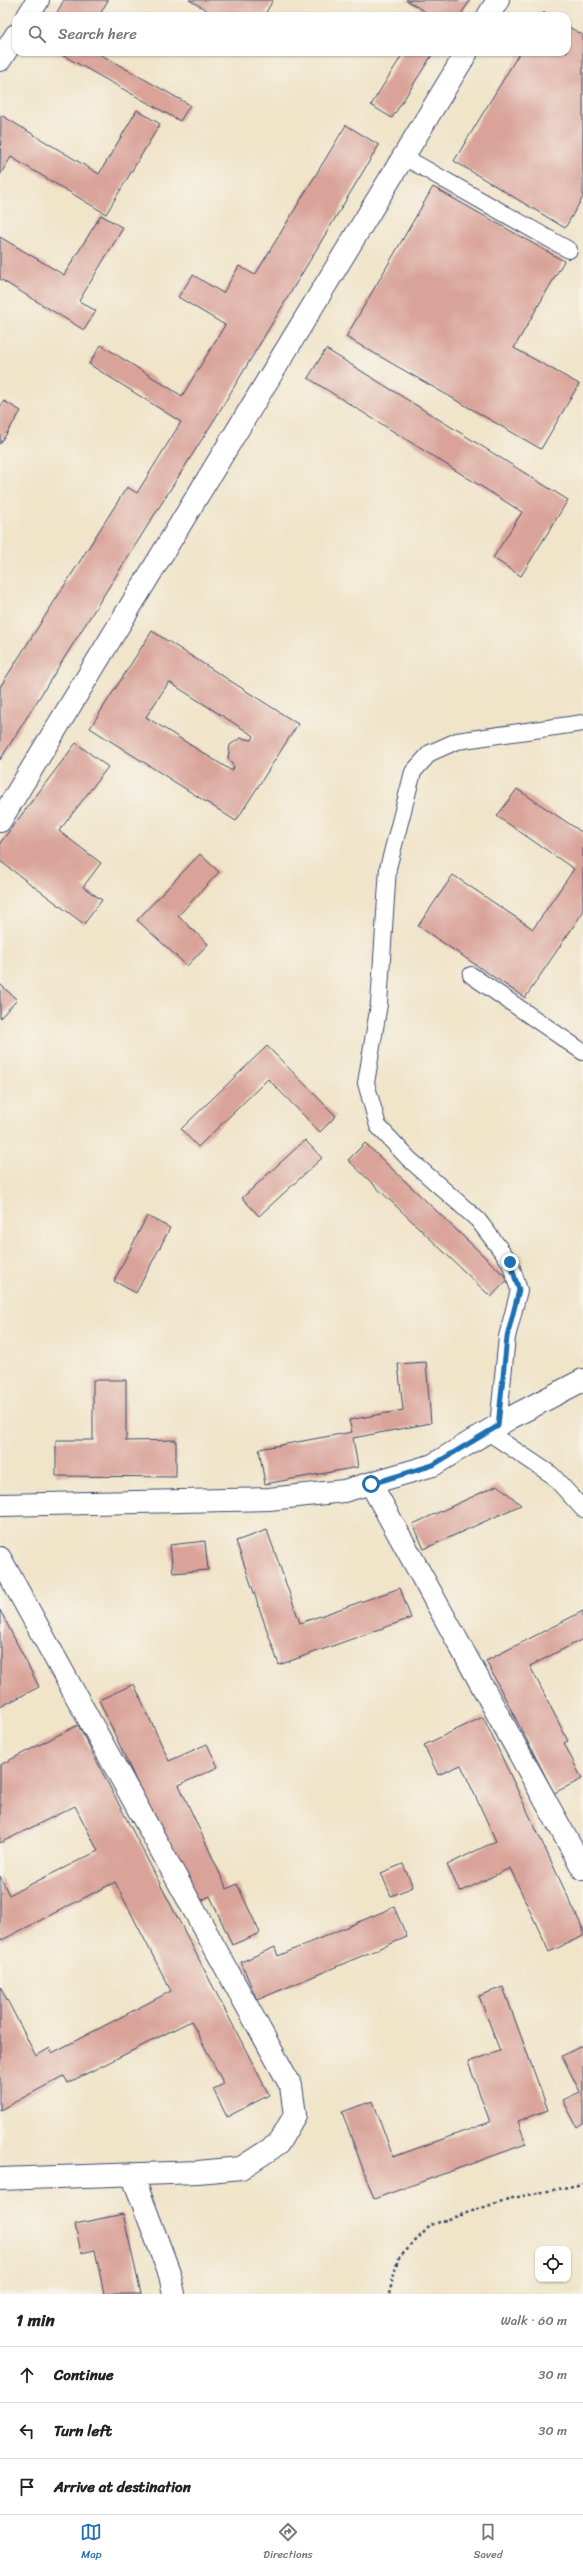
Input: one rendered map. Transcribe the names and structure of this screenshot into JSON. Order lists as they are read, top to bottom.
{
  "page": {
    "search": "Search here",
    "heading": ["1 min", "Walk · 60 m"],
    "list": [
      ["Continue", "30 m"],
      ["Turn left", "30 m"],
      "Arrive at destination"
    ],
    "nav": ["Map", "Directions", "Saved"]
  }
}
